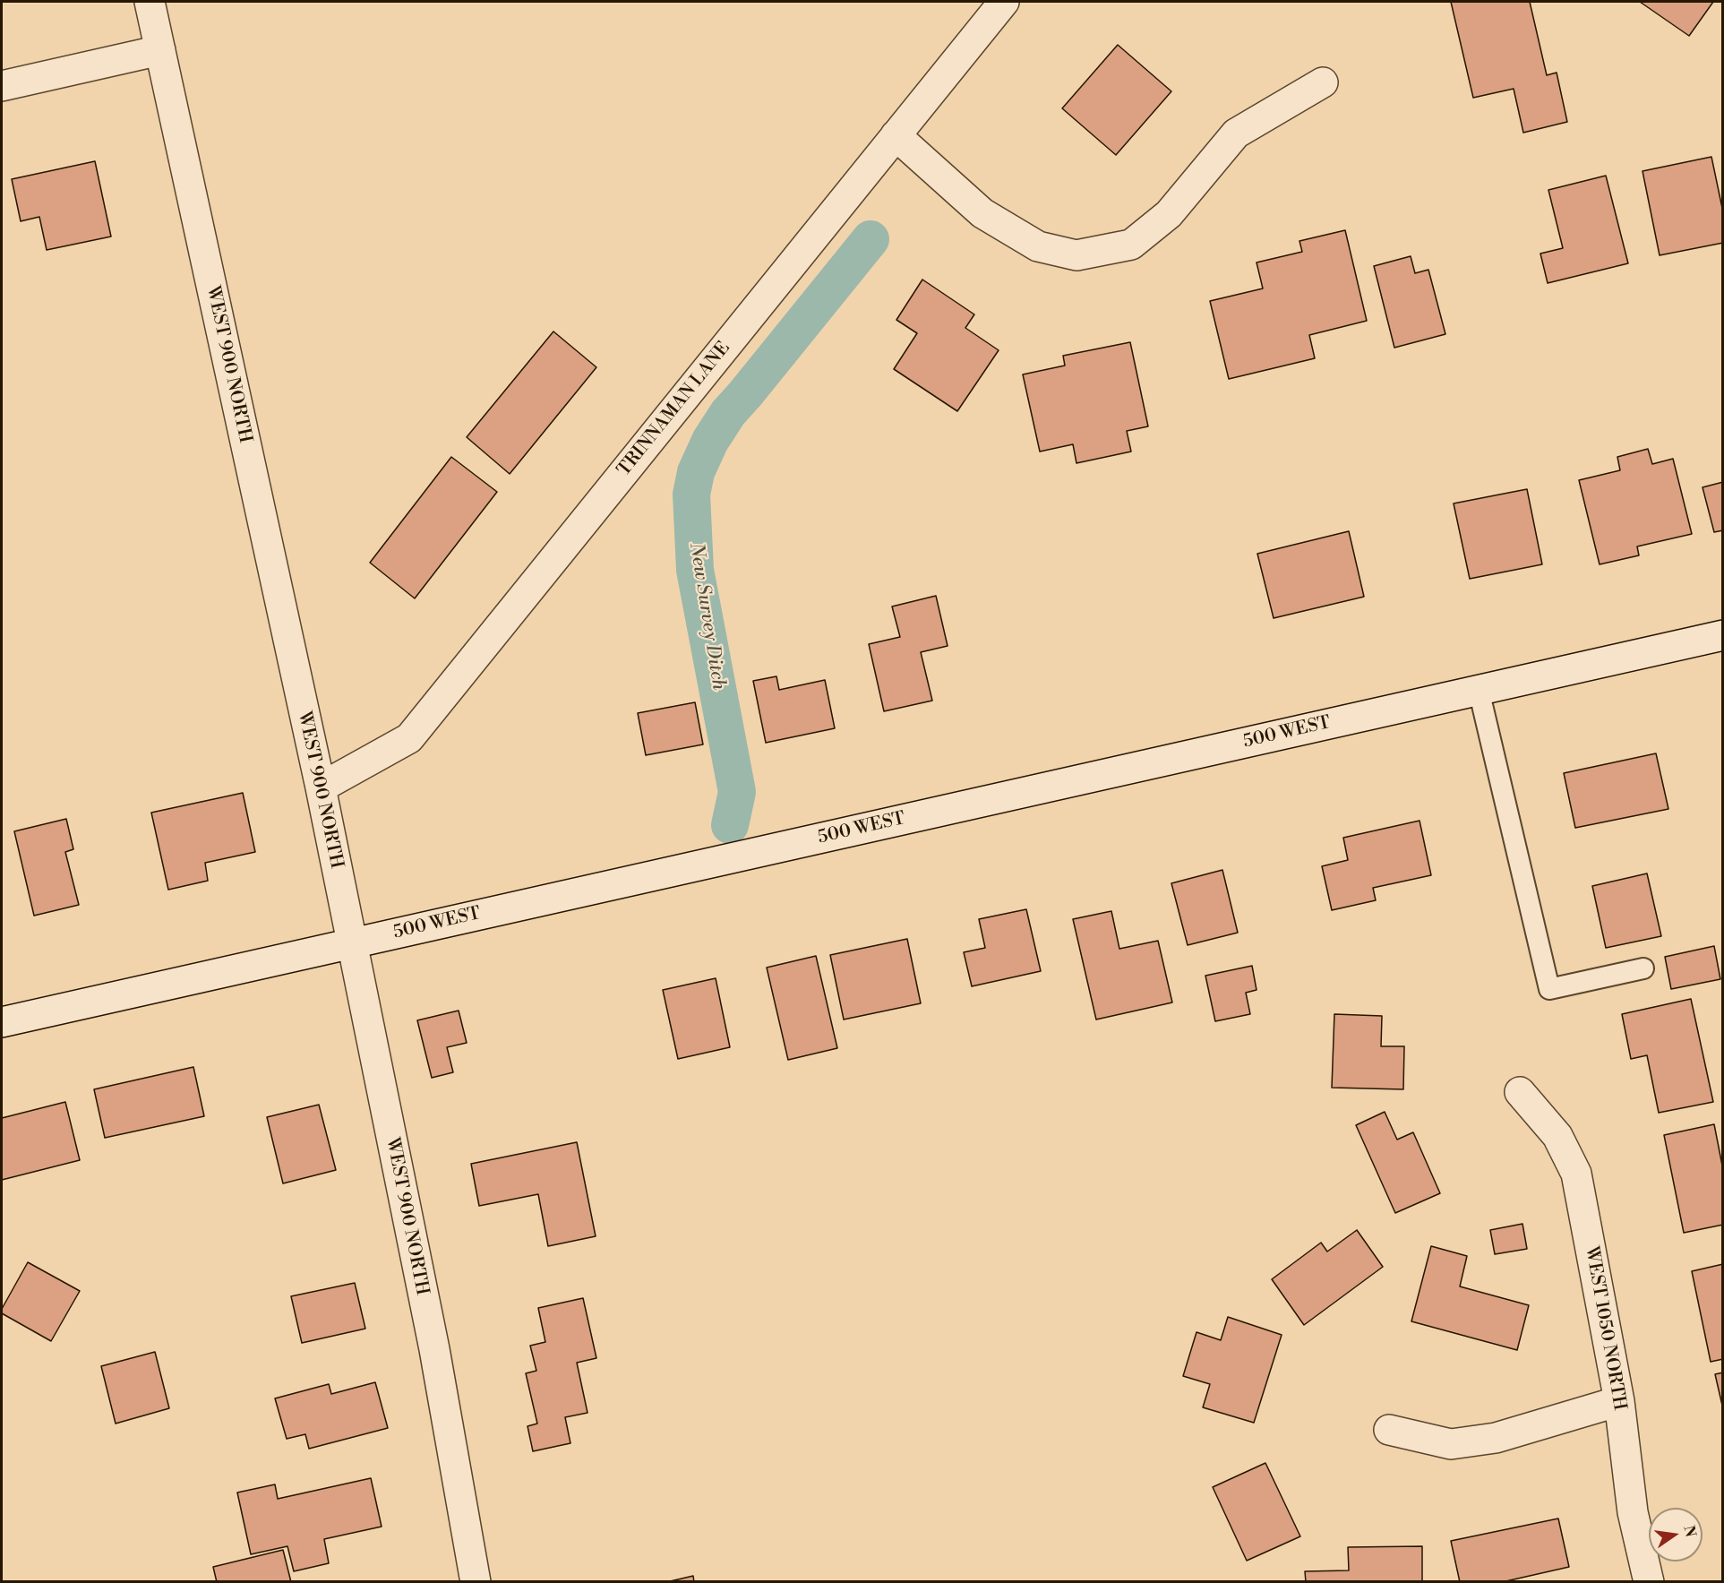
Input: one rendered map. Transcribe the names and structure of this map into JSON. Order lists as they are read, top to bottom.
{
  "streets": {
    "street": [
      "WEST 900 NORTH",
      "TRINNAMAN LANE",
      "500 WEST",
      "WEST 1050 NORTH"
    ]
  },
  "crossings": [
    ["WEST 900 NORTH", "TRINNAMAN LANE"],
    ["WEST 900 NORTH", "500 WEST"]
  ],
  "water": ["New Survey Ditch"],
  "north": "right"
}
